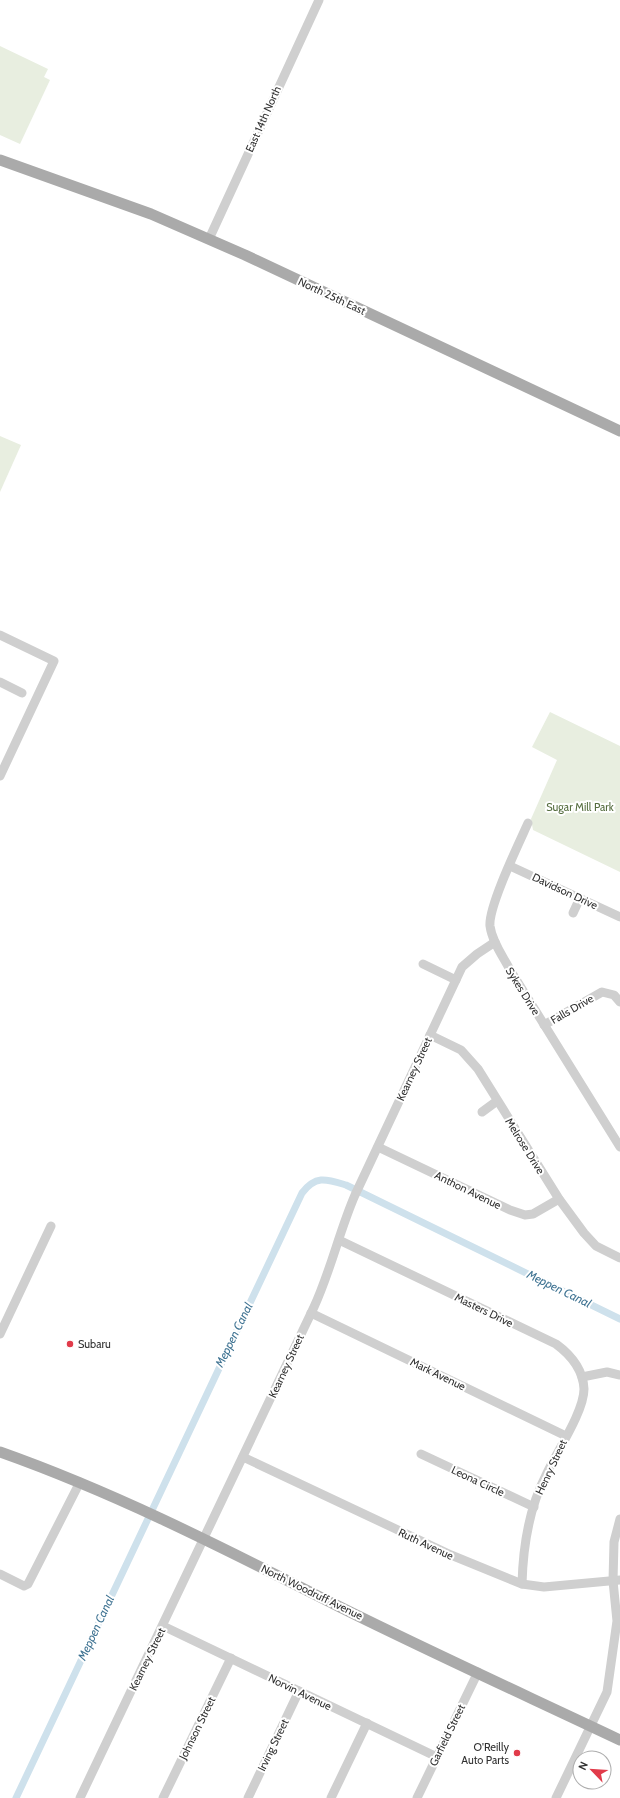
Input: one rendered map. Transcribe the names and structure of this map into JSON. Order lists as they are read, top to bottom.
{
  "streets": {
    "main road": ["North 25th East", "North Woodruff Avenue"],
    "street": [
      "East 14th North",
      "Davidson Drive",
      "Sykes Drive",
      "Falls Drive",
      "Kearney Street",
      "Melrose Drive",
      "Anthon Avenue",
      "Masters Drive",
      "Mark Avenue",
      "Henry Street",
      "Leona Circle",
      "Ruth Avenue",
      "Norvin Avenue",
      "Johnson Street",
      "Garfield Street",
      "Irving Street"
    ]
  },
  "crossings": [
    ["East 14th North", "North 25th East"],
    ["Davidson Drive", "Sykes Drive"],
    ["Sykes Drive", "Falls Drive"],
    ["Sykes Drive", "Kearney Street"],
    ["Kearney Street", "Melrose Drive"],
    ["Kearney Street", "Anthon Avenue"],
    ["Kearney Street", "Masters Drive"],
    ["Kearney Street", "Mark Avenue"],
    ["Kearney Street", "Ruth Avenue"],
    ["Kearney Street", "North Woodruff Avenue"],
    ["Kearney Street", "Norvin Avenue"],
    ["Melrose Drive", "Anthon Avenue"],
    ["Masters Drive", "Henry Street"],
    ["Mark Avenue", "Henry Street"],
    ["Henry Street", "Leona Circle"],
    ["Henry Street", "Ruth Avenue"],
    ["North Woodruff Avenue", "Garfield Street"],
    ["Norvin Avenue", "Johnson Street"],
    ["Norvin Avenue", "Garfield Street"],
    ["Norvin Avenue", "Irving Street"]
  ],
  "water": ["Meppen Canal"],
  "parks": ["Sugar Mill Park"],
  "places": ["Subaru", "O'Reilly Auto Parts"],
  "north": "top left"
}
